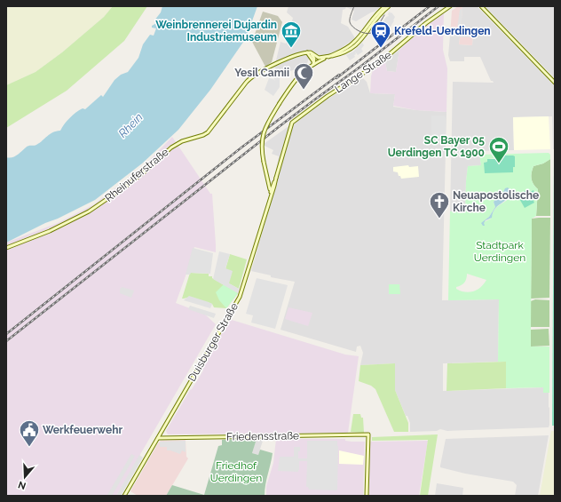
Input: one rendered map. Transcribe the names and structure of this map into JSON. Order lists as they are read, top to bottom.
{
  "streets": {
    "main road": [
      "Lange Straße",
      "Rheinuferstraße",
      "Duisburger Straße",
      "Friedensstraße"
    ]
  },
  "crossings": [
    ["Lange Straße", "Duisburger Straße"],
    ["Duisburger Straße", "Friedensstraße"]
  ],
  "water": ["Rhein"],
  "parks": ["Stadtpark Uerdingen", "Friedhof Uerdingen"],
  "places": {
    "museum": ["Weinbrennerei Dujardin Industriemuseum"],
    "station": ["Krefeld-Uerdingen"],
    "mosque": ["Yesil Camii"],
    "sports": ["SC Bayer 05 Uerdingen TC 1900"],
    "church": ["Neuapostolische Kirche"],
    "public building": ["Werkfeuerwehr"]
  },
  "north": "bottom"
}
